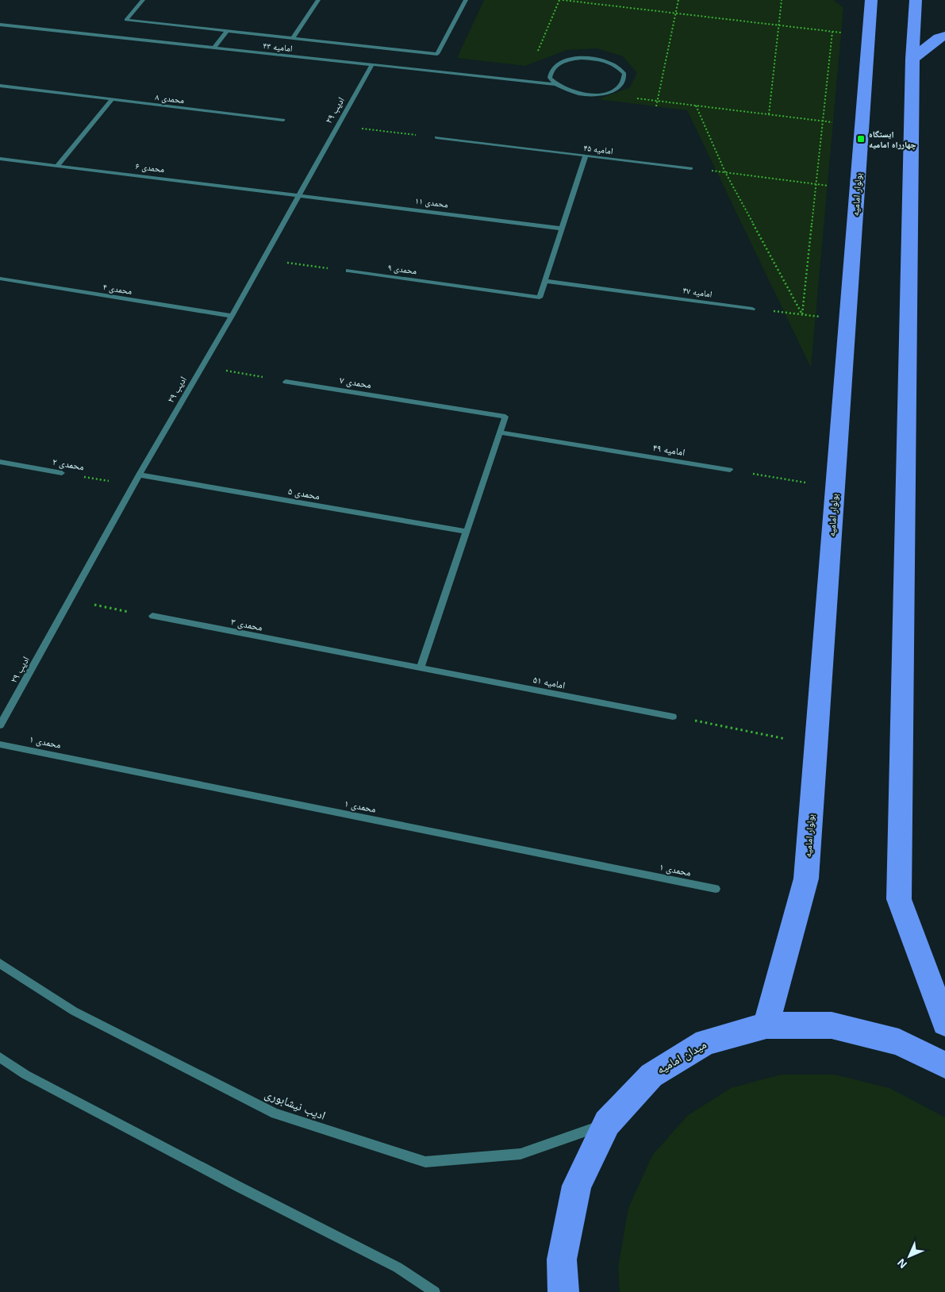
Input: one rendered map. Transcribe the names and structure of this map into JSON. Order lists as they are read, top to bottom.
{
  "streets": {
    "main road": ["بولوار امامیه", "میدان امامیه"],
    "street": [
      "امامیه ۴۳",
      "محمدی ۸",
      "ادیب ۲۹",
      "امامیه ۴۵",
      "محمدی ۶",
      "محمدی ۱۱",
      "محمدی ۹",
      "محمدی ۴",
      "امامیه ۴۷",
      "محمدی ۷",
      "امامیه ۴۹",
      "محمدی ۲",
      "محمدی ۵",
      "محمدی ۳",
      "امامیه ۵۱",
      "محمدی ۱",
      "ادیب نیشابوری"
    ]
  },
  "crossings": [
    ["امامیه ۴۳", "ادیب ۲۹"],
    ["ادیب ۲۹", "محمدی ۶"],
    ["ادیب ۲۹", "محمدی ۱۱"],
    ["ادیب ۲۹", "محمدی ۴"],
    ["ادیب ۲۹", "محمدی ۲"],
    ["ادیب ۲۹", "محمدی ۵"],
    ["محمدی ۶", "محمدی ۱۱"],
    ["بولوار امامیه", "میدان امامیه"],
    ["محمدی ۹", "امامیه ۴۷"],
    ["محمدی ۷", "امامیه ۴۹"],
    ["محمدی ۳", "امامیه ۵۱"],
    ["میدان امامیه", "ادیب نیشابوری"]
  ],
  "places": {
    "transit": ["ایستگاه چهارراه امامیه"]
  },
  "north": "bottom left"
}
